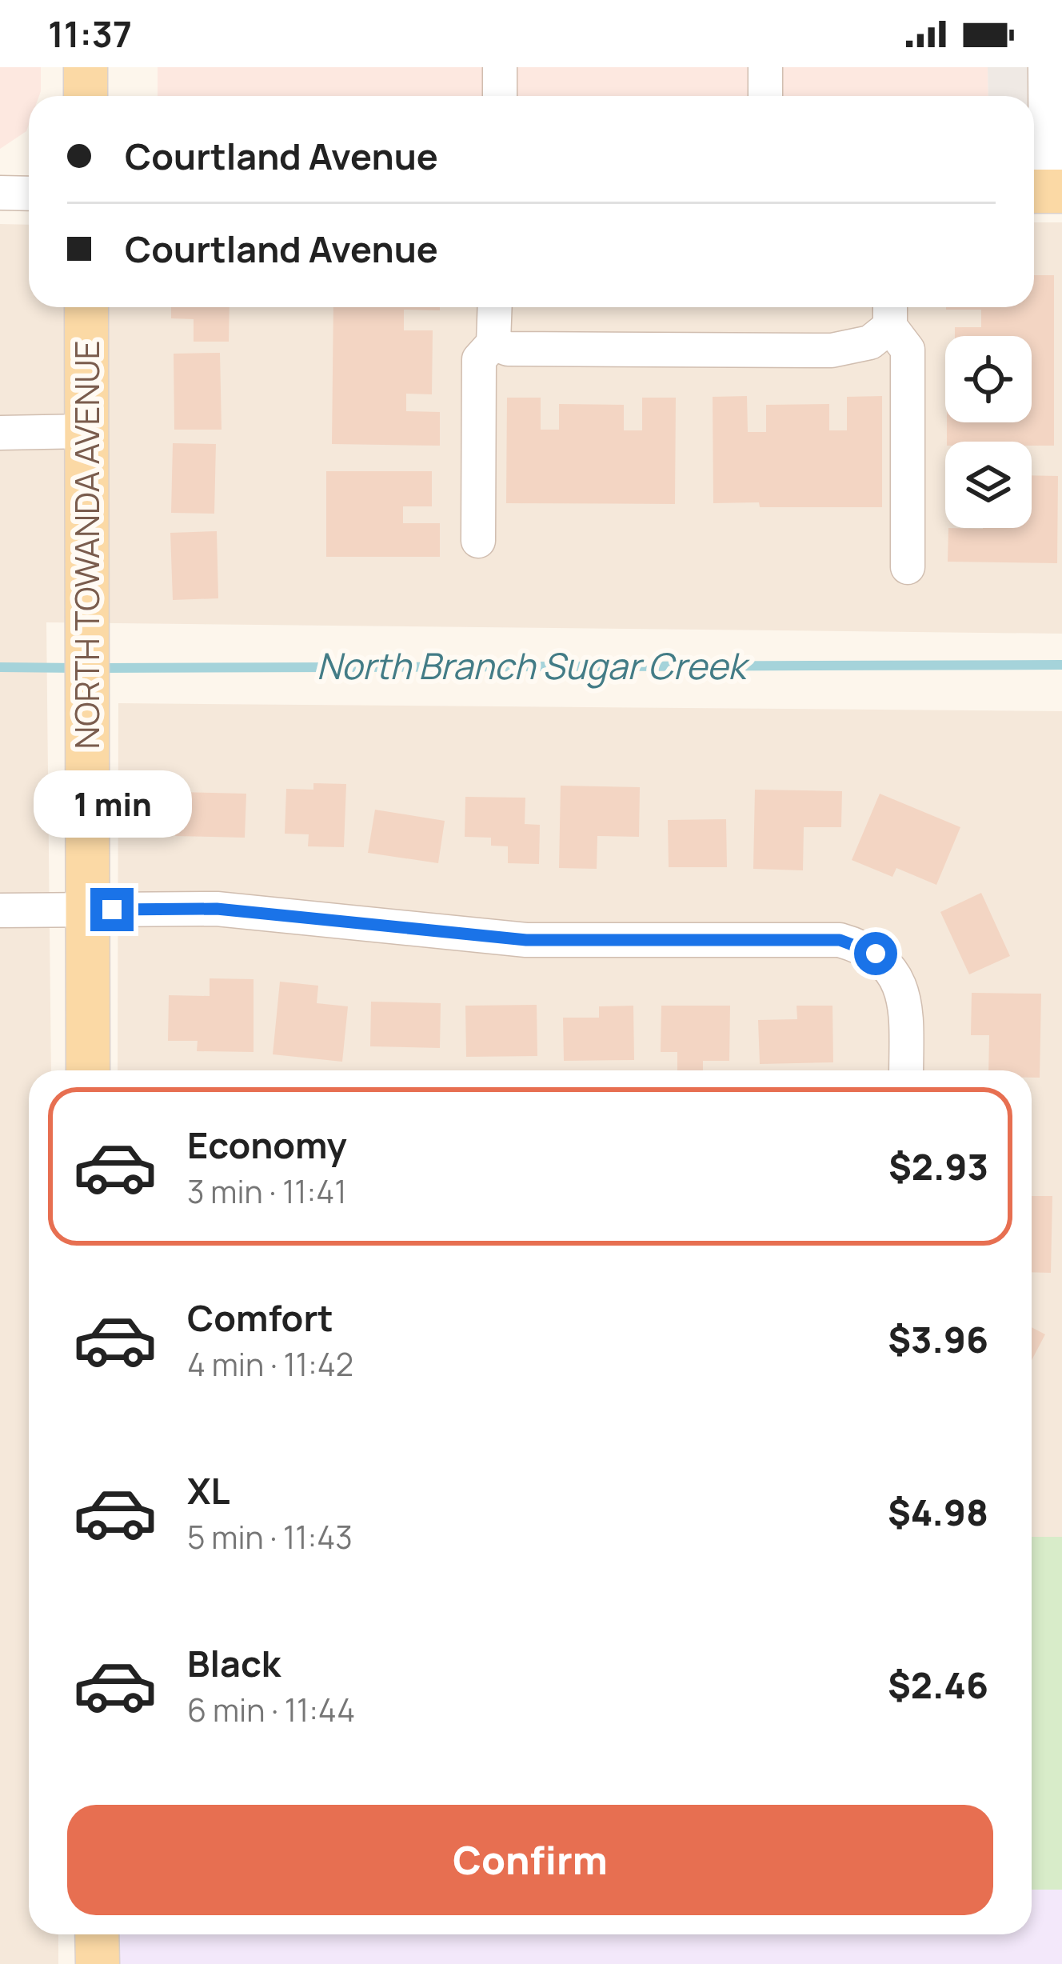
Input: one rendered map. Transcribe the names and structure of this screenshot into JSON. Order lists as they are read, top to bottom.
{
  "streets": {
    "main road": ["NORTH TOWANDA AVENUE"]
  },
  "water": ["North Branch Sugar Creek"],
  "page": {
    "status": "11:37",
    "banner": ["Courtland Avenue", "Courtland Avenue"],
    "bubble": "1 min",
    "list": [
      {
        "name": "Economy",
        "note": "3 min · 11:41",
        "value": "$2.93"
      },
      {
        "name": "Comfort",
        "note": "4 min · 11:42",
        "value": "$3.96"
      },
      {
        "name": "XL",
        "note": "5 min · 11:43",
        "value": "$4.98"
      },
      {
        "name": "Black",
        "note": "6 min · 11:44",
        "value": "$2.46"
      }
    ],
    "buttons": "Confirm"
  }
}
